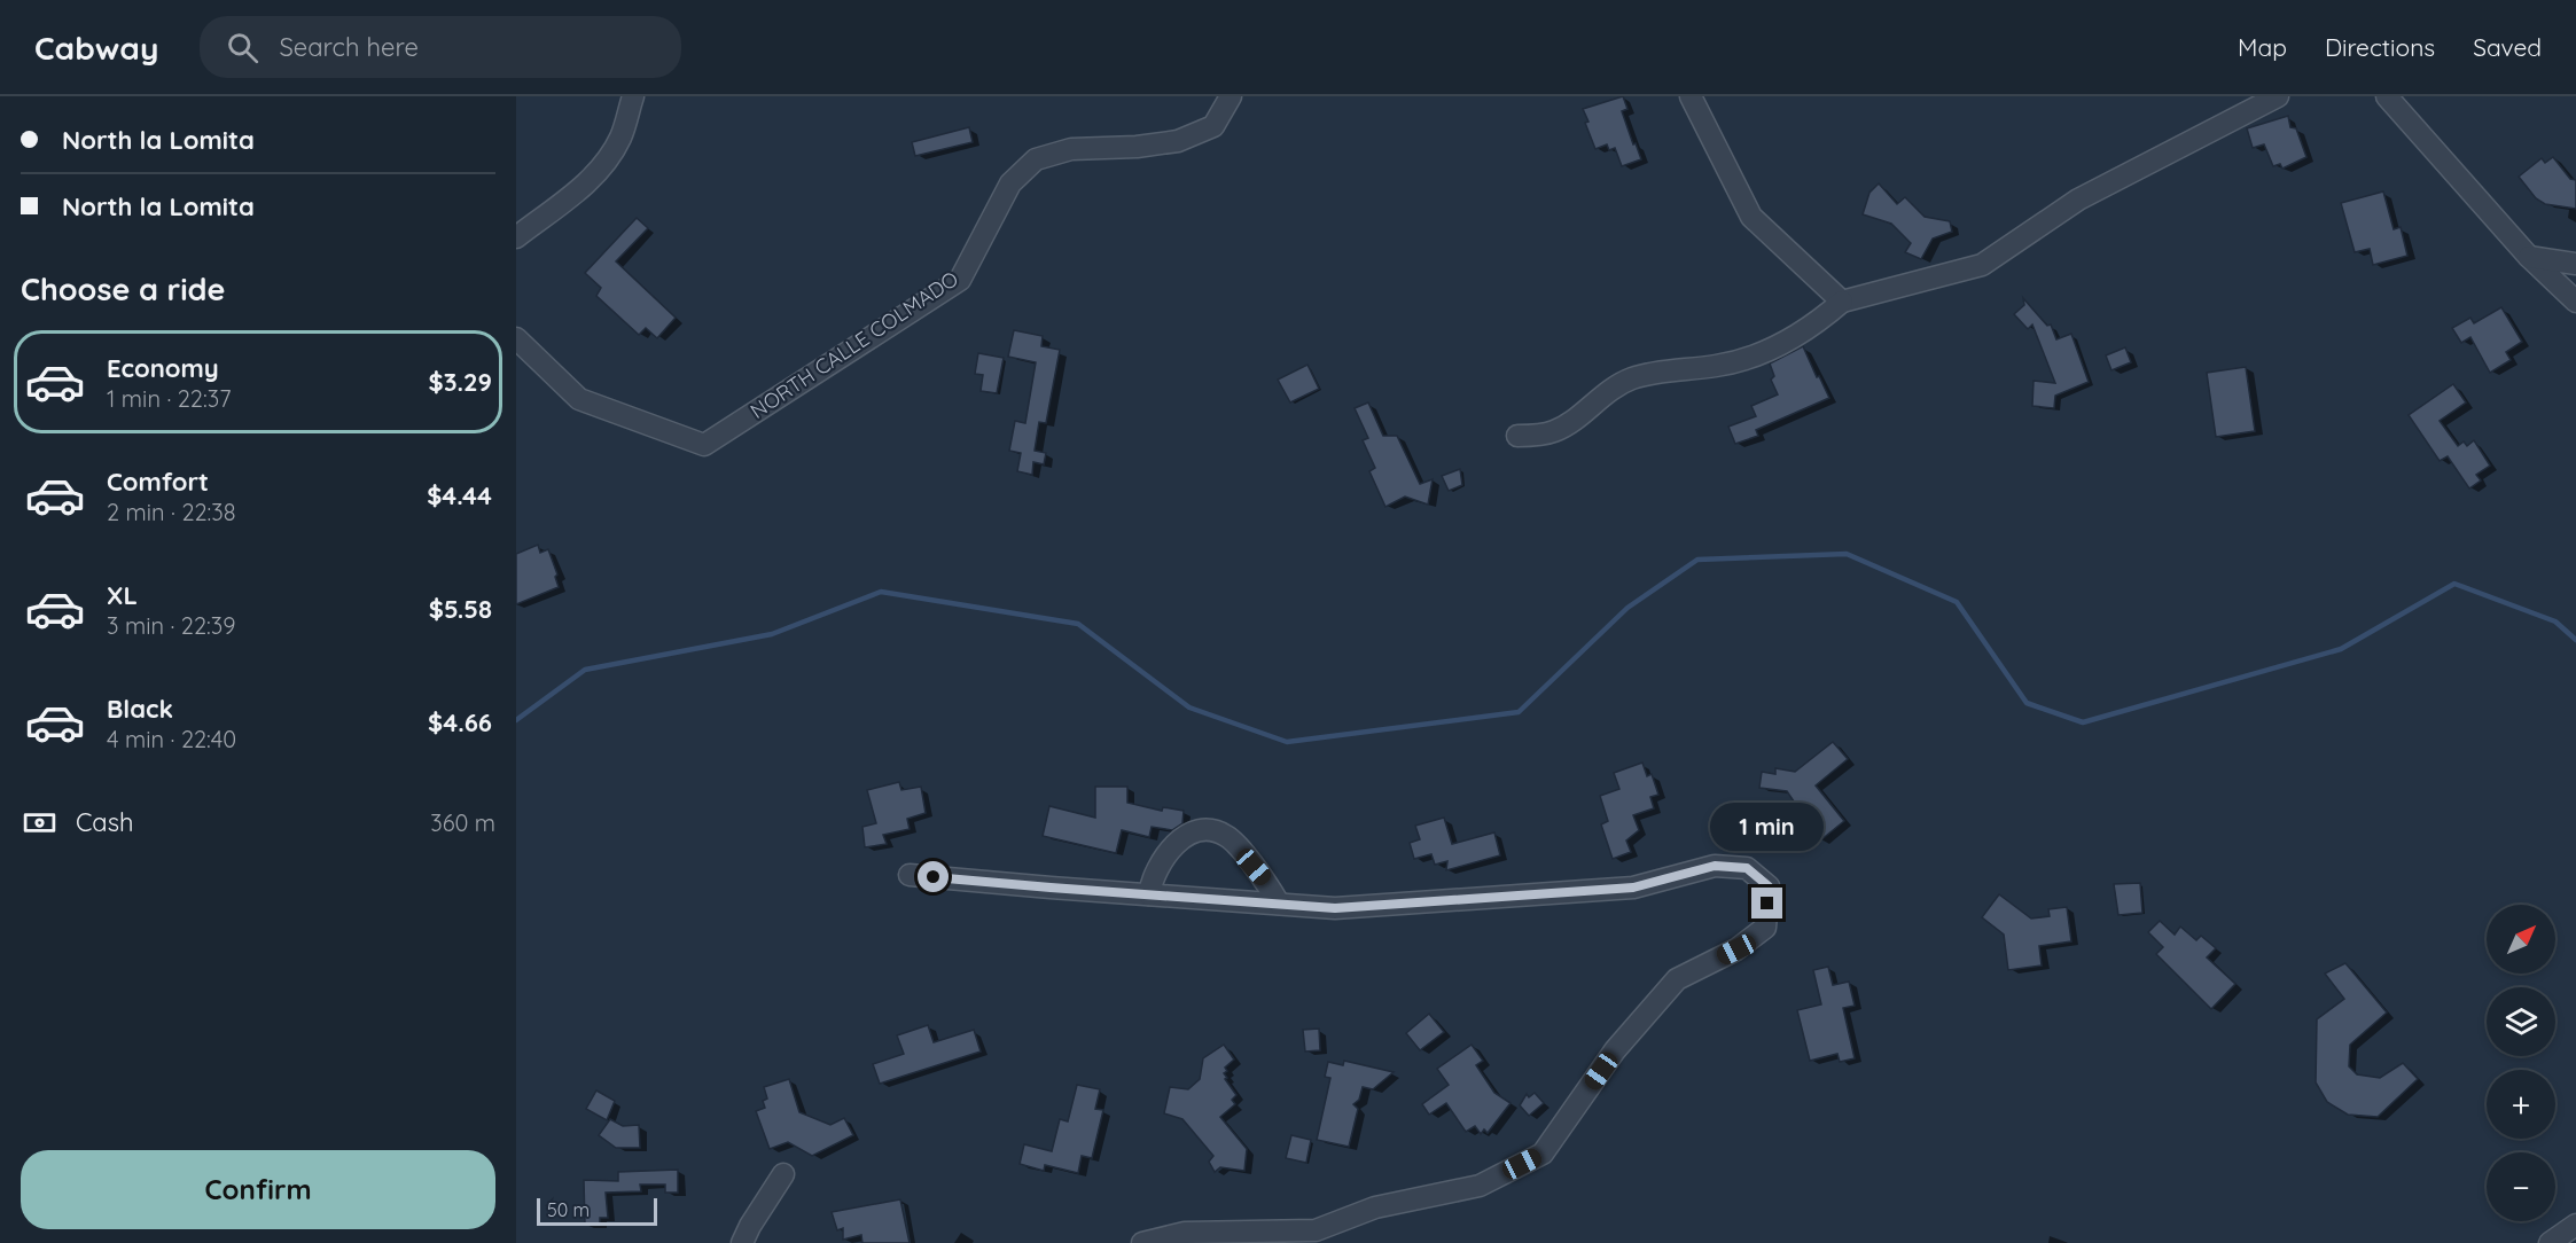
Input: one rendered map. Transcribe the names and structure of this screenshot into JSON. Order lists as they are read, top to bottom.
{
  "streets": {
    "street": ["NORTH CALLE COLMADO"]
  },
  "scale_bar": "50 m",
  "north": "top right",
  "page": {
    "header": "Cabway",
    "search": "Search here",
    "nav": ["Map", "Directions", "Saved"],
    "banner": ["North la Lomita", "North la Lomita"],
    "heading": "Choose a ride",
    "list": [
      {
        "name": "Economy",
        "note": "1 min · 22:37",
        "value": "$3.29"
      },
      {
        "name": "Comfort",
        "note": "2 min · 22:38",
        "value": "$4.44"
      },
      {
        "name": "XL",
        "note": "3 min · 22:39",
        "value": "$5.58"
      },
      {
        "name": "Black",
        "note": "4 min · 22:40",
        "value": "$4.66"
      }
    ],
    "pay": ["Cash", "360 m"],
    "bubble": "1 min",
    "map_buttons": ["+", "−"],
    "buttons": "Confirm",
    "scale": "50 m"
  }
}
